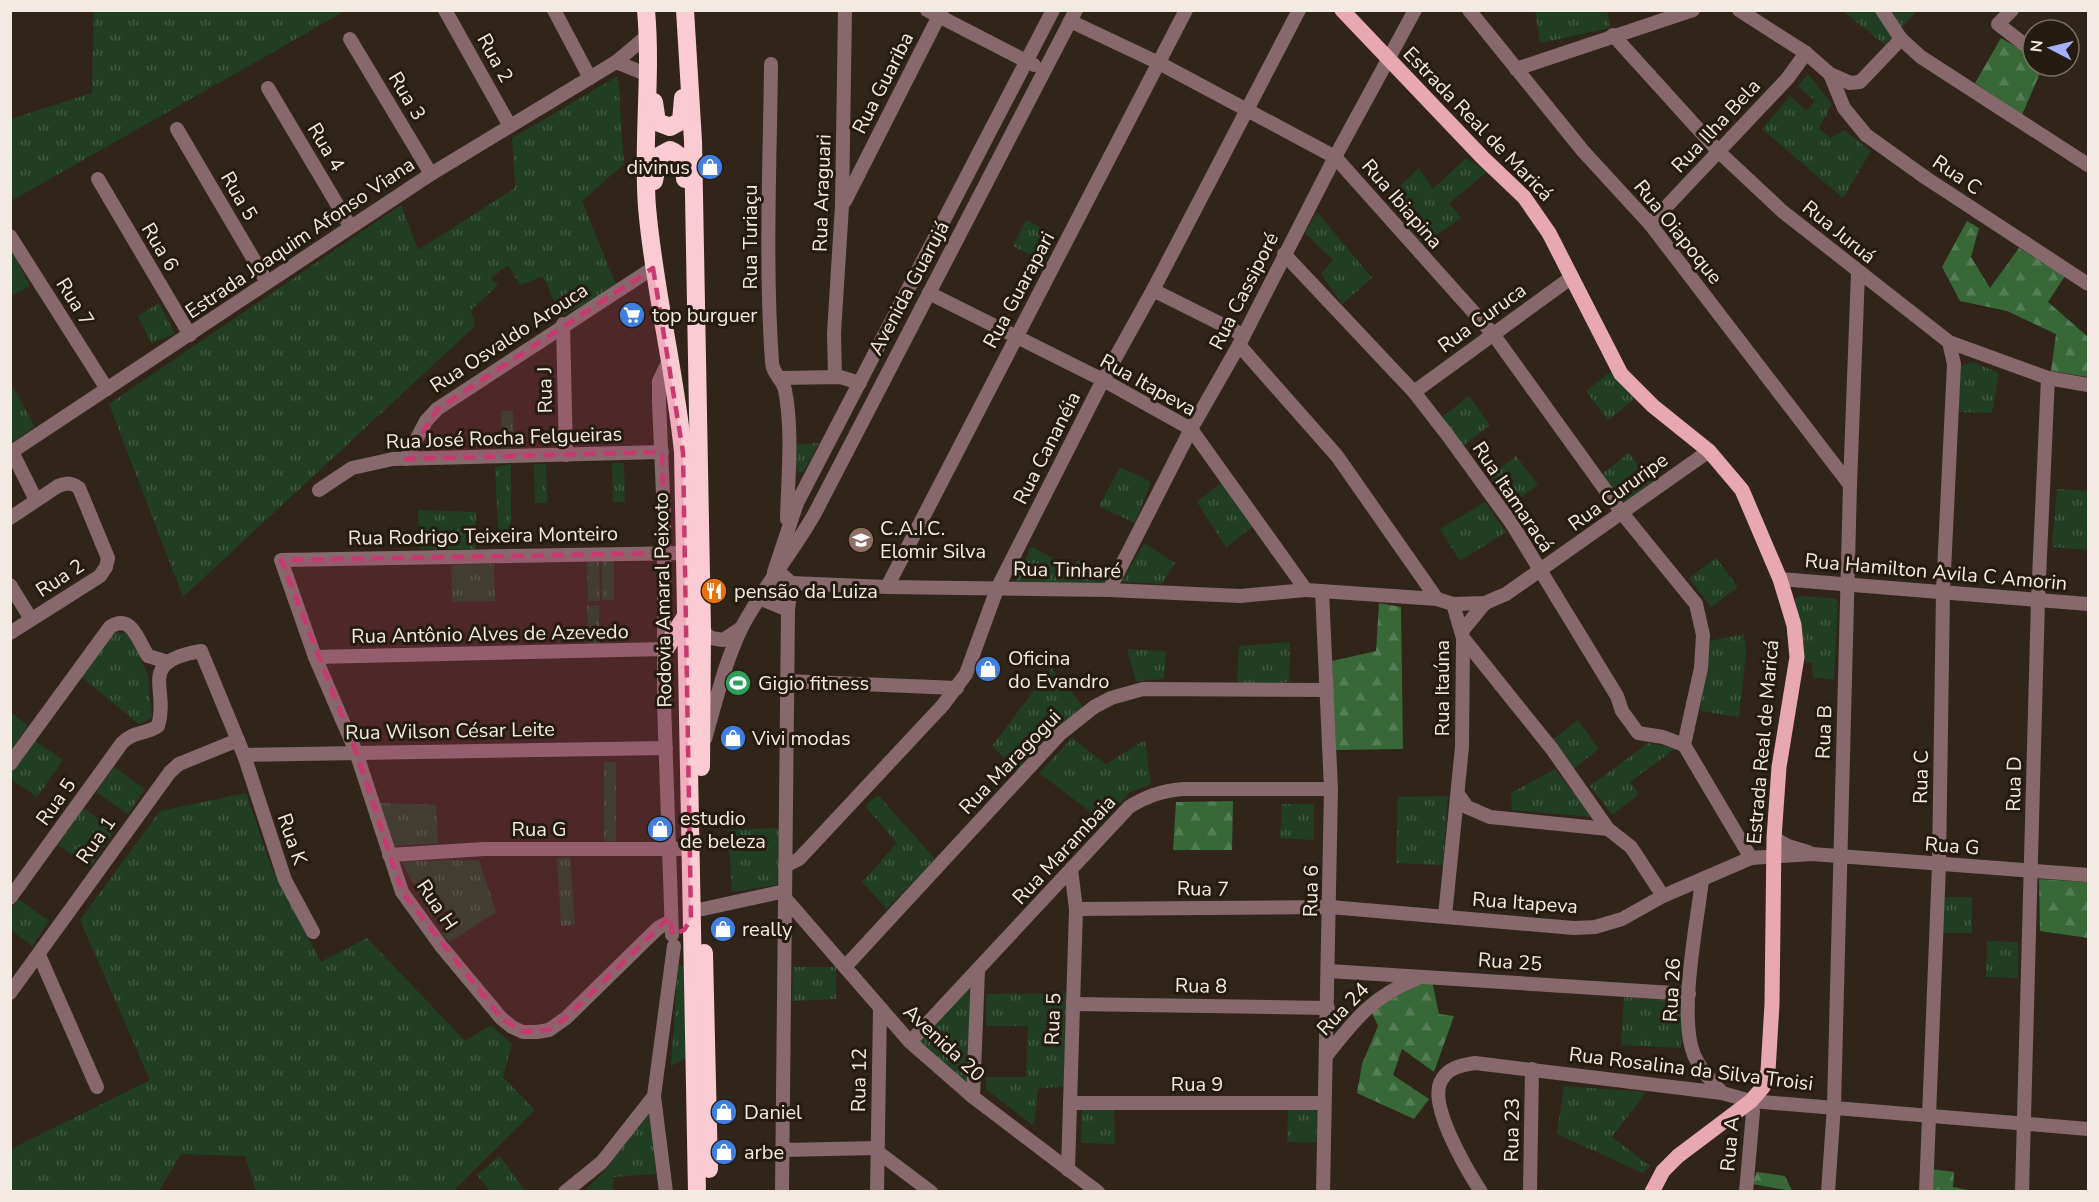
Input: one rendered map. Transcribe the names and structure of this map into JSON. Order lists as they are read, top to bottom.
{
  "streets": {
    "highway": ["Rodovia Amaral Peixoto"],
    "main road": ["Estrada Real de Maricá"],
    "street": [
      "Rua 2",
      "Rua Guariba",
      "Rua 3",
      "Rua Ilha Bela",
      "Rua 4",
      "Rua C",
      "Rua Araguari",
      "Rua 5",
      "Rua Ibiapina",
      "Rua Oiapoque",
      "Rua Juruá",
      "Rua Turiaçu",
      "Estrada Joaquim Afonso Viana",
      "Rua 6",
      "Avenida Guarujá",
      "Rua Guarapari",
      "Rua Cassiporé",
      "Rua 7",
      "Rua Curuca",
      "Rua Osvaldo Arouca",
      "Rua Itapeva",
      "Rua J",
      "Rua José Rocha Felgueiras",
      "Rua Cananéia",
      "Rua Cururipe",
      "Rua Itamaracá",
      "Rua Rodrigo Teixeira Monteiro",
      "Rua Tinharé",
      "Rua Hamilton Avila C Amorin",
      "Rua Antônio Alves de Azevedo",
      "Rua Itaúna",
      "Rua Wilson César Leite",
      "Rua B",
      "Rua Maragogui",
      "Rua D",
      "Rua G",
      "Rua K",
      "Rua 1",
      "Rua Marambaia",
      "Rua H",
      "Rua 25",
      "Rua 8",
      "Rua 26",
      "Rua 24",
      "Avenida 20",
      "Rua Rosalina da Silva Troisi",
      "Rua 12",
      "Rua 9",
      "Rua 23",
      "Rua A"
    ]
  },
  "crossings": [
    ["Rua 2", "Estrada Joaquim Afonso Viana"],
    ["Rua Guariba", "Rua Araguari"],
    ["Rua 3", "Estrada Joaquim Afonso Viana"],
    ["Estrada Real de Maricá", "Rua Cassiporé"],
    ["Estrada Real de Maricá", "Rua Curuca"],
    ["Estrada Real de Maricá", "Rua Itapeva"],
    ["Estrada Real de Maricá", "Rua Cururipe"],
    ["Estrada Real de Maricá", "Rua Hamilton Avila C Amorin"],
    ["Estrada Real de Maricá", "Rua G"],
    ["Estrada Real de Maricá", "Rua Rosalina da Silva Troisi"],
    ["Estrada Real de Maricá", "Rua A"],
    ["Rua Ilha Bela", "Rua Oiapoque"],
    ["Rua Ilha Bela", "Rua Juruá"],
    ["Rua 4", "Estrada Joaquim Afonso Viana"],
    ["Rua C", "Rua Juruá"],
    ["Rua C", "Rua Hamilton Avila C Amorin"],
    ["Rua C", "Rua G"],
    ["Rua C", "Rua Rosalina da Silva Troisi"],
    ["Rua 5", "Estrada Joaquim Afonso Viana"],
    ["Rua 5", "Rua 7"],
    ["Rua 5", "Rua Marambaia"],
    ["Rua 5", "Rua 8"],
    ["Rua 5", "Avenida 20"],
    ["Rua 5", "Rua 9"],
    ["Rua Ibiapina", "Avenida Guarujá"],
    ["Rua Ibiapina", "Rua Guarapari"],
    ["Rua Ibiapina", "Rua Cassiporé"],
    ["Rua Ibiapina", "Rua Curuca"],
    ["Rua Ibiapina", "Rua Cananéia"],
    ["Rua Ibiapina", "Rua Cururipe"],
    ["Rua Ibiapina", "Rua Itamaracá"],
    ["Rua Oiapoque", "Rua B"],
    ["Rua Juruá", "Rua B"],
    ["Rua Juruá", "Rua D"],
    ["Rua Turiaçu", "Avenida Guarujá"],
    ["Estrada Joaquim Afonso Viana", "Rua 6"],
    ["Estrada Joaquim Afonso Viana", "Rua 7"],
    ["Estrada Joaquim Afonso Viana", "Rodovia Amaral Peixoto"],
    ["Rua 6", "Rua 7"],
    ["Rua 6", "Rua Itapeva"],
    ["Rua 6", "Rua Maragogui"],
    ["Rua 6", "Rua Marambaia"],
    ["Rua 6", "Rua 25"],
    ["Rua 6", "Rua 8"],
    ["Rua 6", "Rua 24"],
    ["Rua 6", "Rua 9"],
    ["Avenida Guarujá", "Rua Itapeva"],
    ["Avenida Guarujá", "Rodovia Amaral Peixoto"],
    ["Rua Guarapari", "Rua Itapeva"],
    ["Rua Guarapari", "Rua Tinharé"],
    ["Rua Cassiporé", "Rua Itapeva"],
    ["Rua Cassiporé", "Rua Itamaracá"],
    ["Rua Cassiporé", "Rua Tinharé"],
    ["Rua 7", "Rua Itapeva"],
    ["Rua Curuca", "Rua Itamaracá"],
    ["Rua Osvaldo Arouca", "Rua J"],
    ["Rua Osvaldo Arouca", "Rua José Rocha Felgueiras"],
    ["Rua Osvaldo Arouca", "Rodovia Amaral Peixoto"],
    ["Rua Itapeva", "Rua Cananéia"],
    ["Rua Itapeva", "Rua Tinharé"],
    ["Rua Itapeva", "Rua G"],
    ["Rua Itapeva", "Rua 26"],
    ["Rua J", "Rua José Rocha Felgueiras"],
    ["Rua Cananéia", "Rua Tinharé"],
    ["Rua Cururipe", "Rua Itamaracá"],
    ["Rua Cururipe", "Rua Itaúna"],
    ["Rua Rodrigo Teixeira Monteiro", "Rodovia Amaral Peixoto"],
    ["Rua Rodrigo Teixeira Monteiro", "Rua H"],
    ["Rua Hamilton Avila C Amorin", "Rua B"],
    ["Rua Hamilton Avila C Amorin", "Rua D"],
    ["Rodovia Amaral Peixoto", "Rua G"],
    ["Rua Antônio Alves de Azevedo", "Rua H"],
    ["Rua Wilson César Leite", "Rua K"],
    ["Rua Wilson César Leite", "Rua 1"],
    ["Rua Wilson César Leite", "Rua H"],
    ["Rua B", "Rua G"],
    ["Rua B", "Rua Rosalina da Silva Troisi"],
    ["Rua Maragogui", "Avenida 20"],
    ["Rua D", "Rua G"],
    ["Rua D", "Rua Rosalina da Silva Troisi"],
    ["Rua G", "Rua H"],
    ["Rua K", "Rua 1"],
    ["Rua Marambaia", "Avenida 20"],
    ["Rua 25", "Rua 26"],
    ["Rua 25", "Rua 24"],
    ["Rua 26", "Rua Rosalina da Silva Troisi"],
    ["Avenida 20", "Rua 12"],
    ["Rua Rosalina da Silva Troisi", "Rua 23"],
    ["Rua Rosalina da Silva Troisi", "Rua A"]
  ],
  "places": {
    "shop": [
      "divinus",
      "Oficina do Evandro",
      "Vivi modas",
      "estudio de beleza",
      "really",
      "Daniel",
      "arbe"
    ],
    "supermarket": ["top burguer"],
    "school or university": ["C.A.I.C. Elomir Silva"],
    "restaurant": ["pensão da Luiza"],
    "sports": ["Gigio fitness"]
  },
  "north": "left"
}
